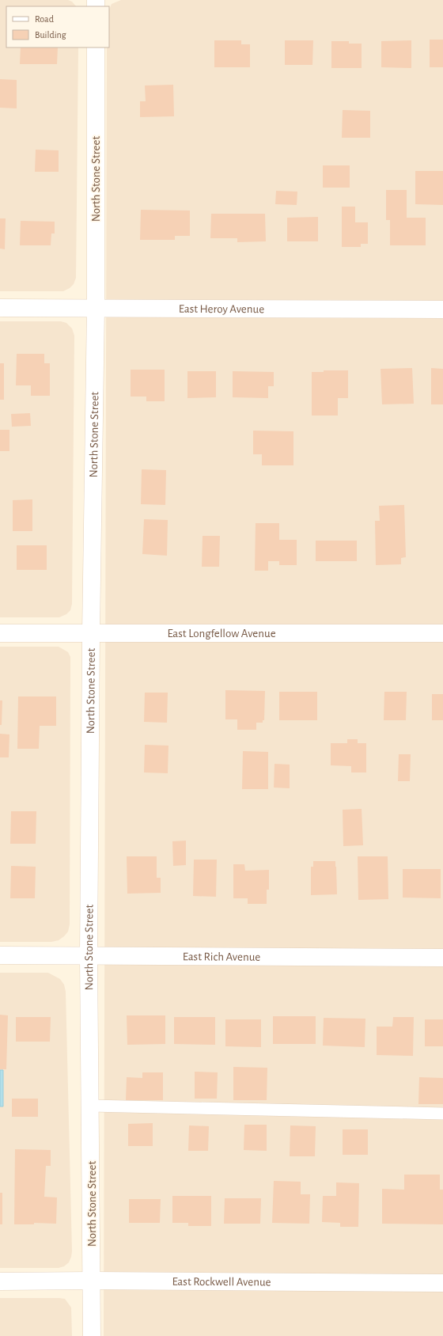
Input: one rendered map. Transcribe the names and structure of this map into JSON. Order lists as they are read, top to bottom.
{
  "streets": {
    "street": [
      "North Stone Street",
      "East Heroy Avenue",
      "East Longfellow Avenue",
      "East Rich Avenue",
      "East Rockwell Avenue"
    ]
  },
  "crossings": [
    ["North Stone Street", "East Heroy Avenue"],
    ["North Stone Street", "East Longfellow Avenue"],
    ["North Stone Street", "East Rich Avenue"],
    ["North Stone Street", "East Rockwell Avenue"]
  ],
  "legend": ["Road", "Building"]
}
